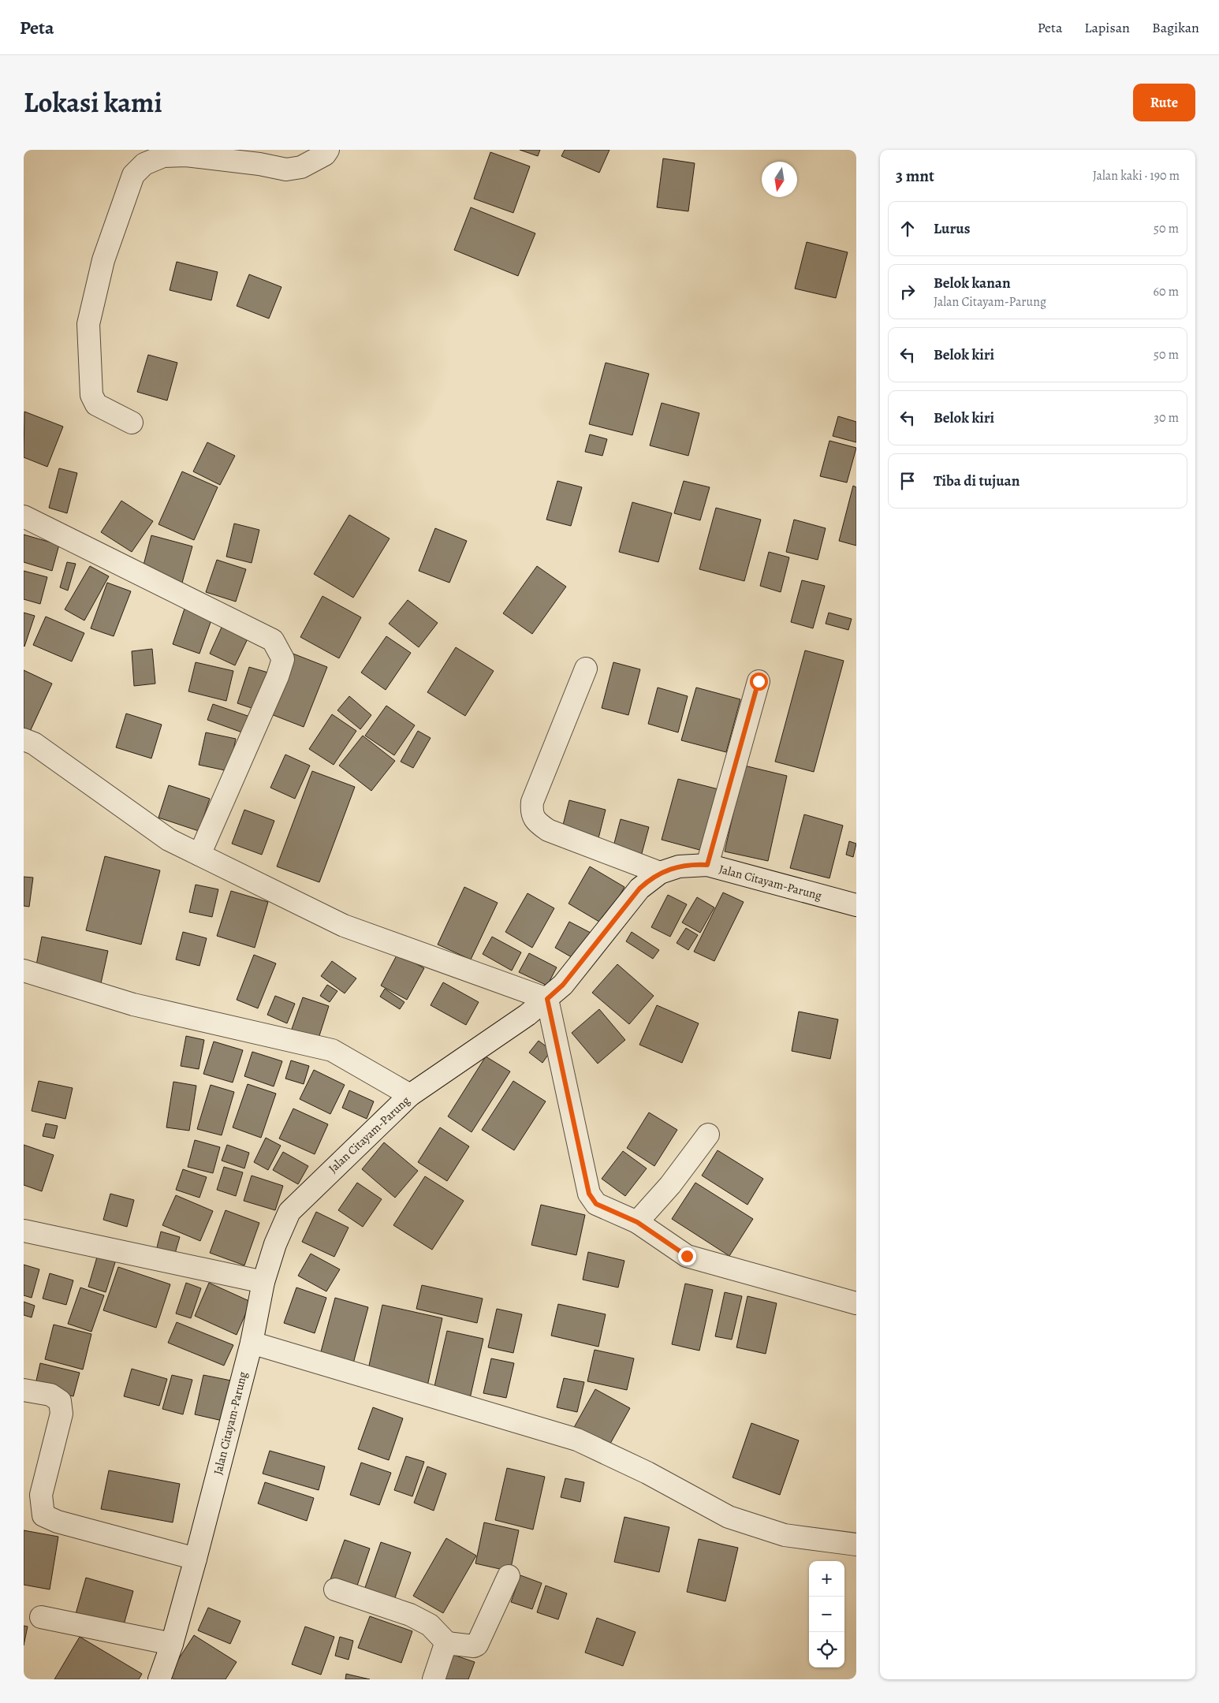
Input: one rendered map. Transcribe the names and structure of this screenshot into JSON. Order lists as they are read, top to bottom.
{
  "streets": {
    "street": ["Jalan Citayam-Parung"]
  },
  "north": "bottom",
  "page": {
    "header": "Peta",
    "nav": ["Peta", "Lapisan", "Bagikan"],
    "title": "Lokasi kami",
    "buttons": "Rute",
    "heading": ["3 mnt", "Jalan kaki · 190 m"],
    "list": [
      ["Lurus", "50 m"],
      ["Belok kanan", "Jalan Citayam-Parung", "60 m"],
      ["Belok kiri", "50 m"],
      ["Belok kiri", "30 m"],
      "Tiba di tujuan"
    ],
    "map_buttons": ["+", "−"]
  }
}
